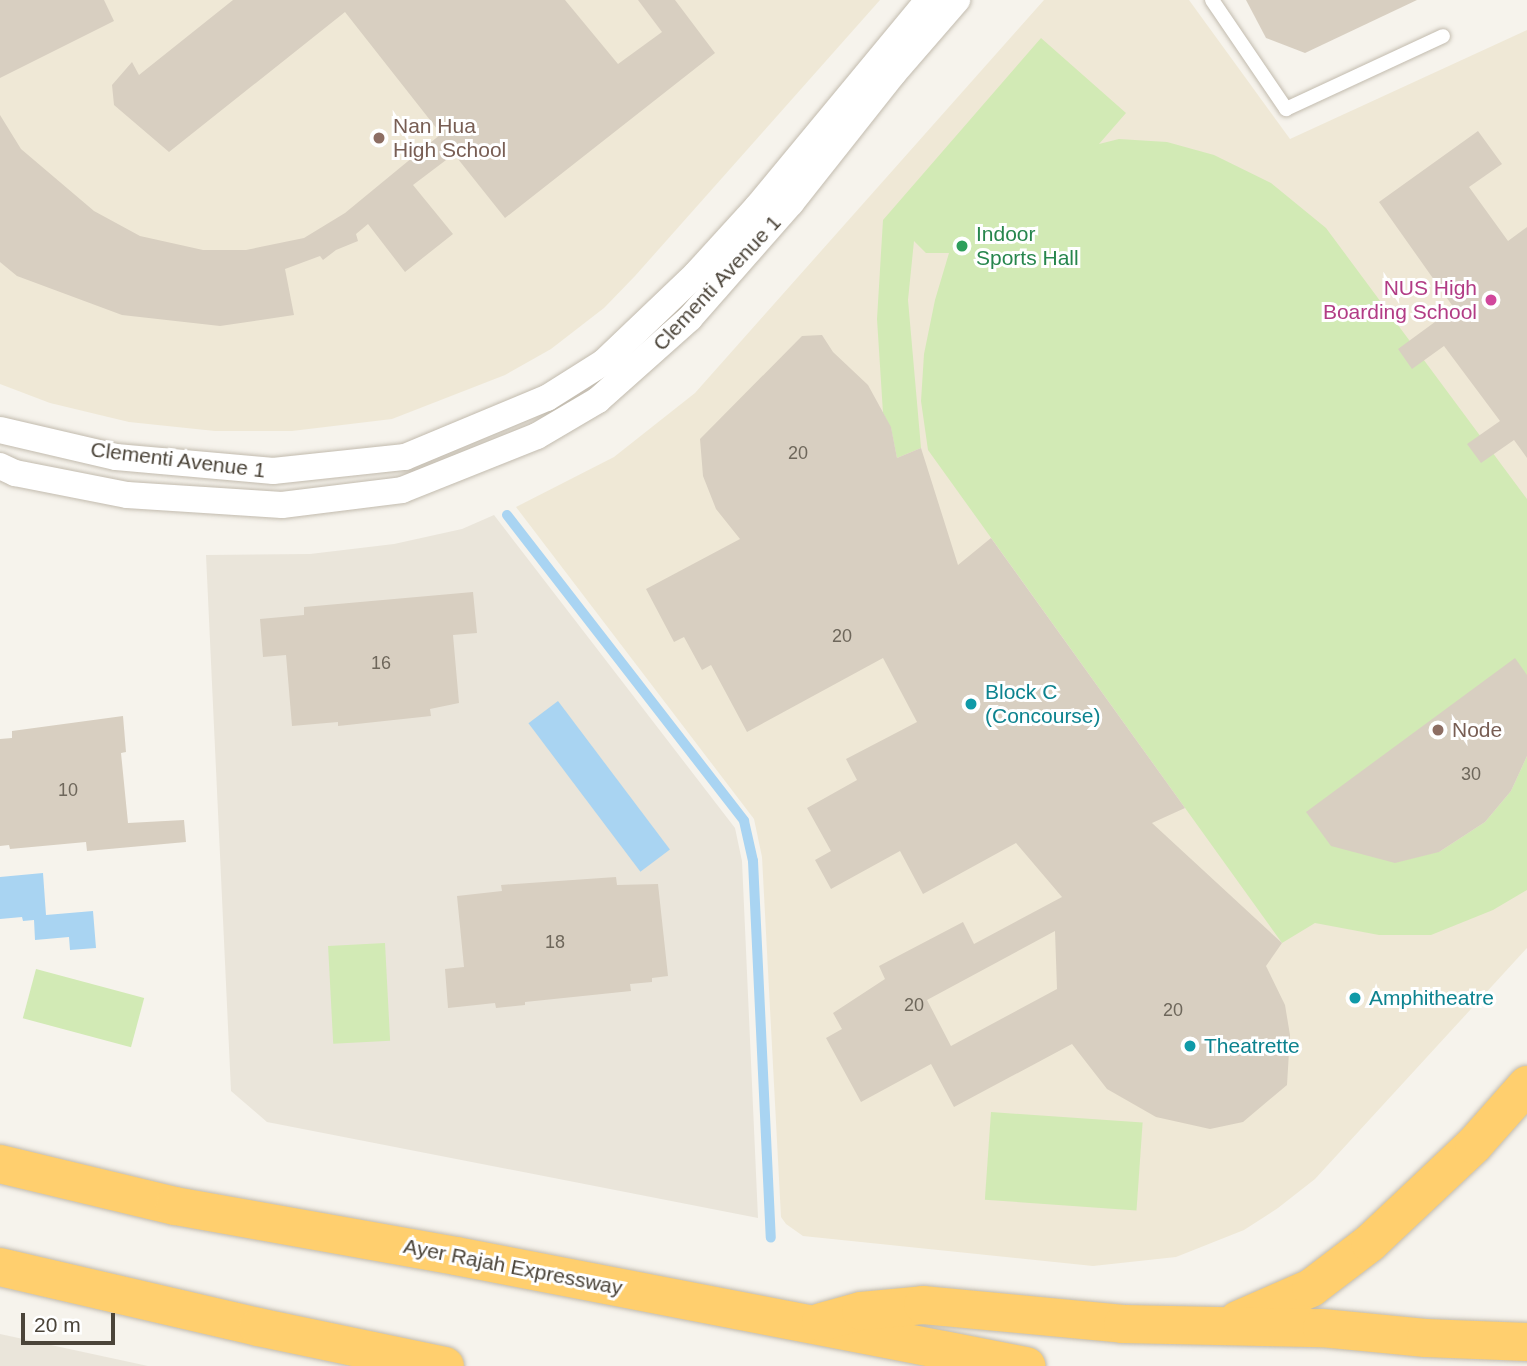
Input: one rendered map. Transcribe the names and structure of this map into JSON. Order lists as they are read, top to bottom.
{
  "streets": {
    "highway": ["Ayer Rajah Expressway"],
    "street": ["Clementi Avenue 1"]
  },
  "places": [
    "Nan Hua High School",
    "Indoor Sports Hall",
    "NUS High Boarding School",
    "Block C (Concourse)",
    "Node",
    "Amphitheatre",
    "Theatrette"
  ],
  "house_numbers": [
    "20",
    "20",
    "16",
    "30",
    "10",
    "18",
    "20",
    "20"
  ],
  "scale_bar": "20 m"
}
